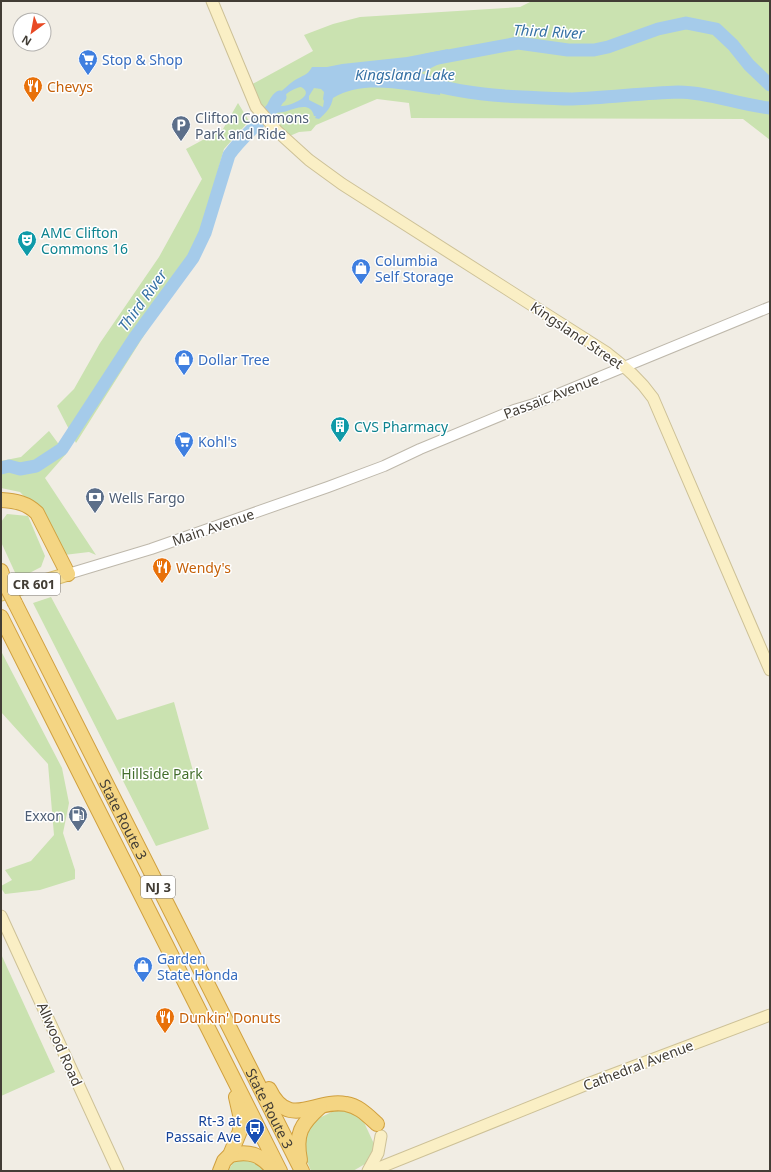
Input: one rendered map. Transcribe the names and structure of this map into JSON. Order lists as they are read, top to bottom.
{
  "streets": {
    "highway": ["State Route 3", "NJ 3"],
    "main road": [
      "Kingsland Street",
      "Main Avenue",
      "CR 601",
      "Allwood Road",
      "Cathedral Avenue"
    ],
    "street": ["Passaic Avenue"]
  },
  "crossings": [
    ["Kingsland Street", "Passaic Avenue"],
    ["Passaic Avenue", "Main Avenue"],
    ["Main Avenue", "State Route 3"]
  ],
  "water": ["Third River", "Kingsland Lake"],
  "parks": ["Hillside Park"],
  "places": {
    "supermarket": ["Stop & Shop", "Kohl's"],
    "restaurant": ["Chevys", "Wendy's", "Dunkin' Donuts"],
    "parking": ["Clifton Commons Park and Ride"],
    "theatre": ["AMC Clifton Commons 16"],
    "shop": ["Columbia Self Storage", "Dollar Tree", "Garden State Honda"],
    "building": ["CVS Pharmacy"],
    "bank": ["Wells Fargo"],
    "fuel station": ["Exxon"],
    "bus stop": ["Rt-3 at Passaic Ave"]
  },
  "north": "bottom left"
}
